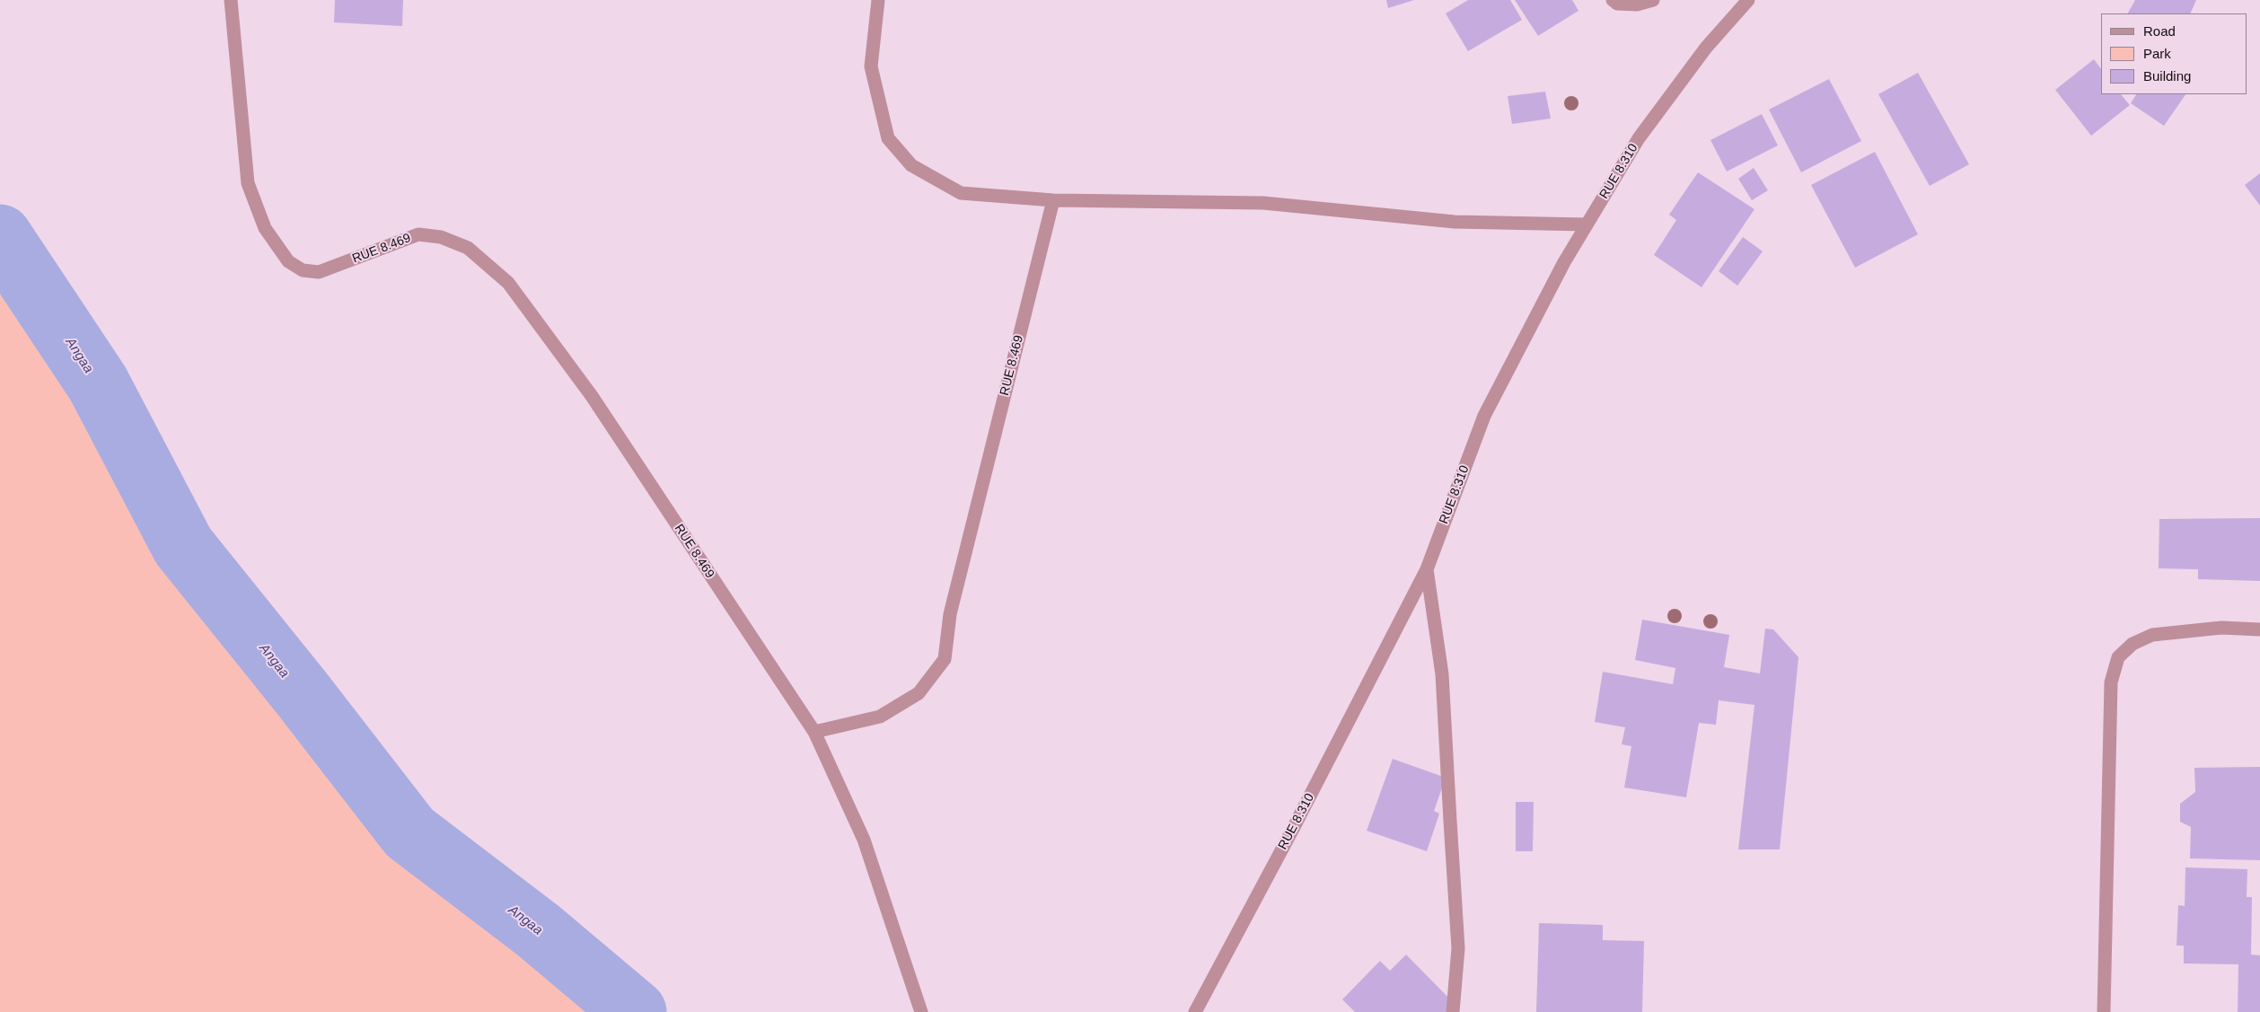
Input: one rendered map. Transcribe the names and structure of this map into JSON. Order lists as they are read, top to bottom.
{
  "streets": {
    "street": ["RUE 8.310", "RUE 8.469"]
  },
  "water": ["Angaa"],
  "legend": ["Road", "Park", "Building"]
}
